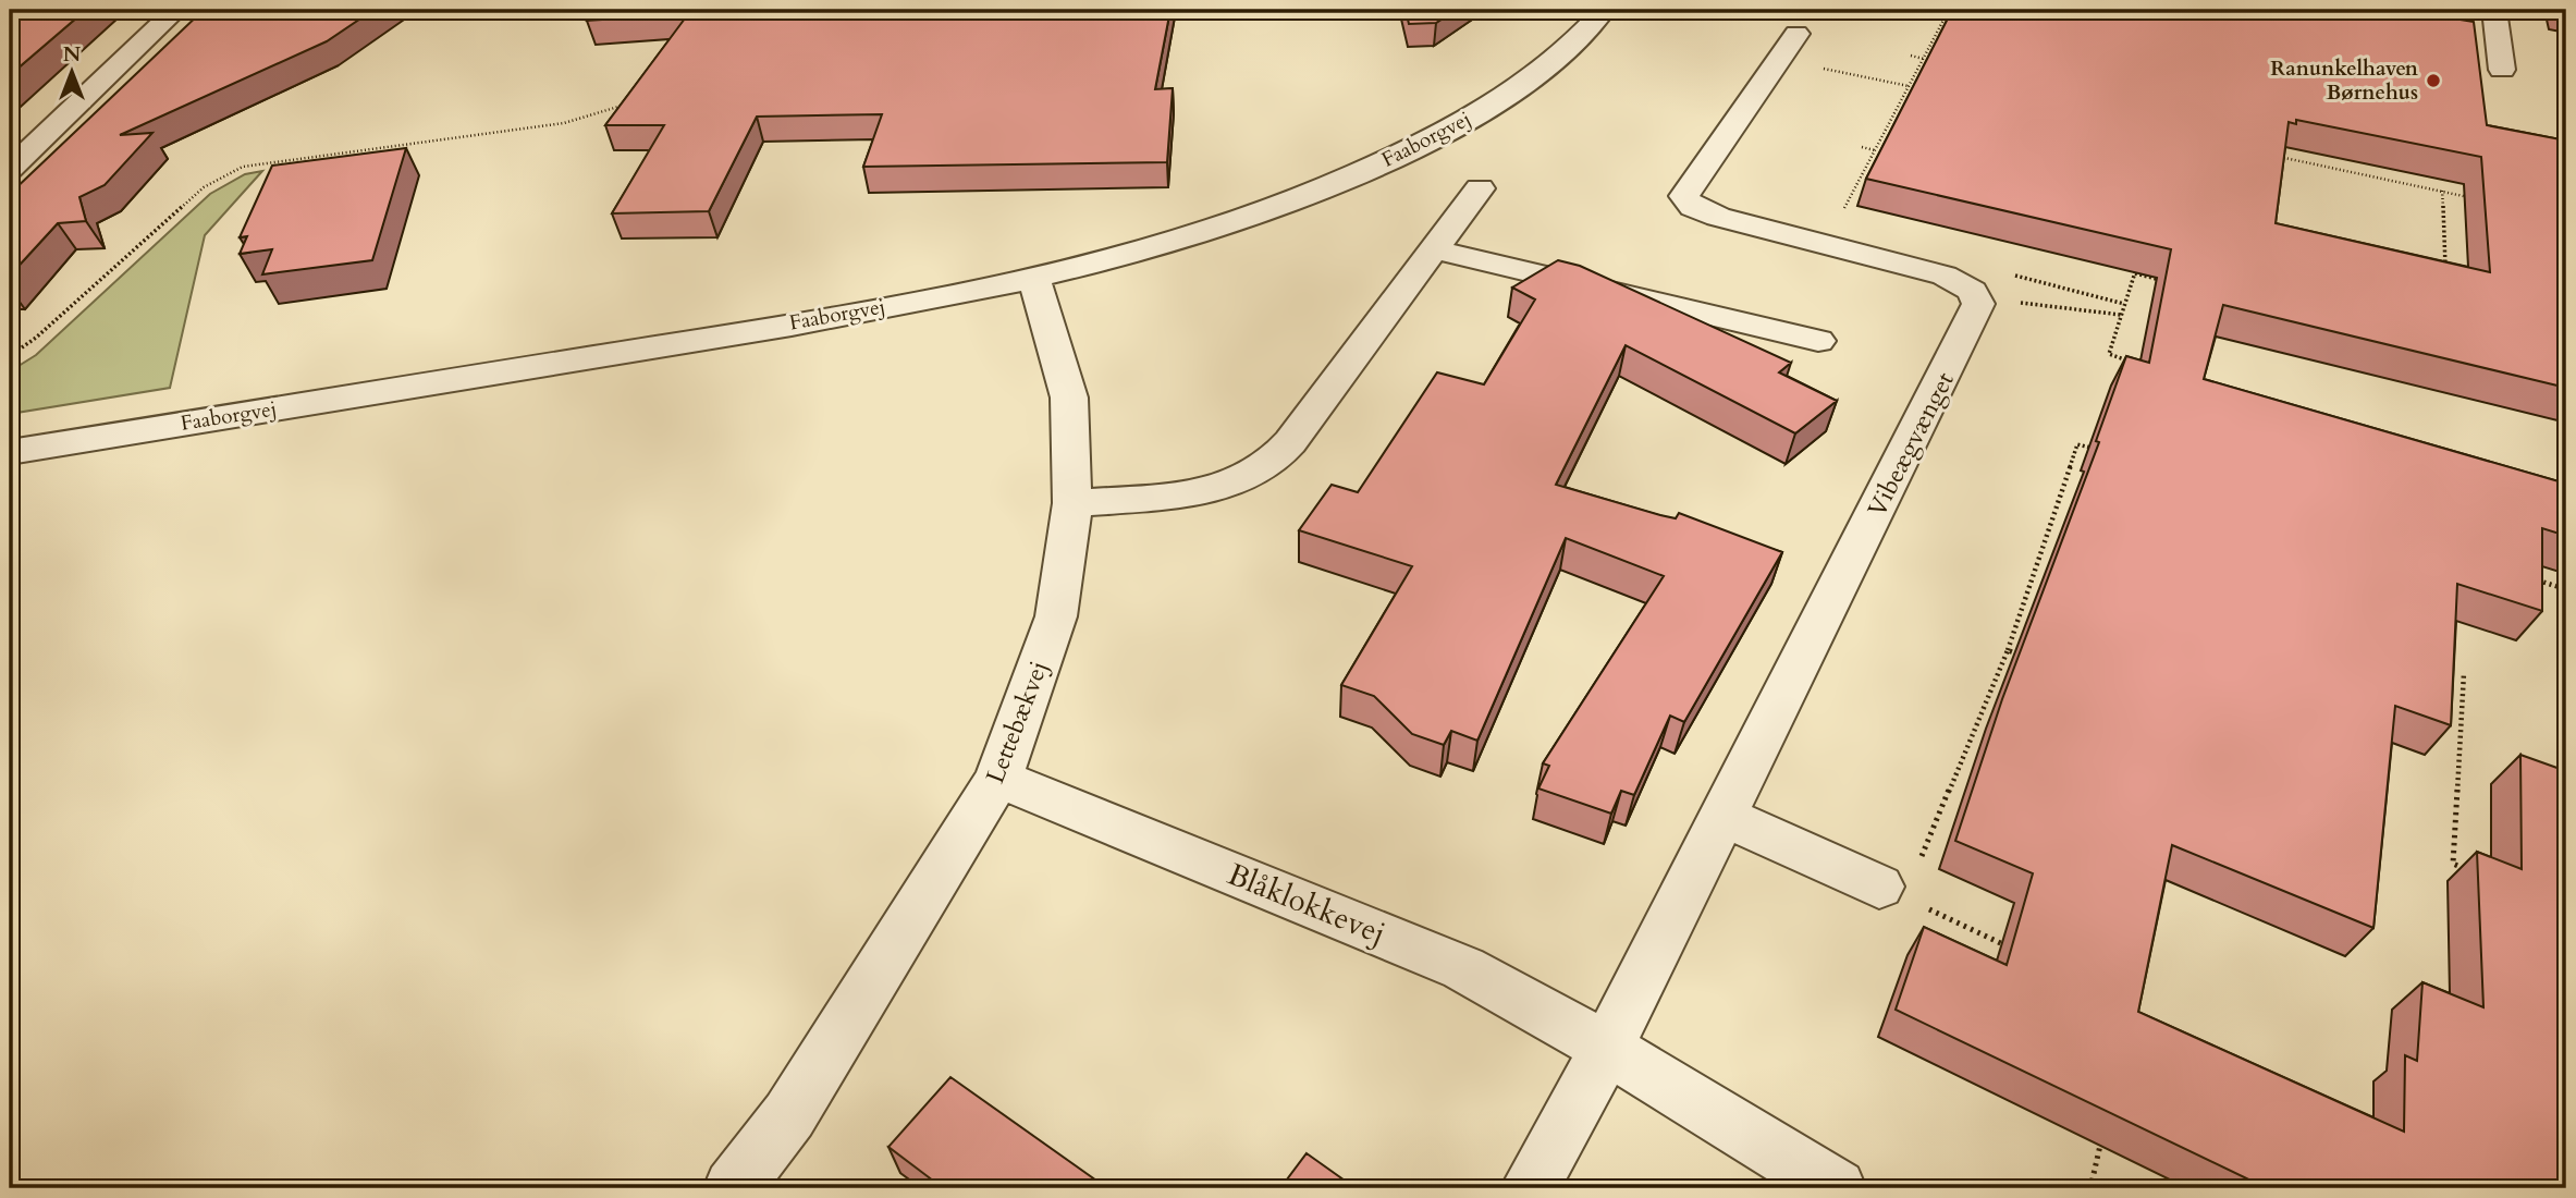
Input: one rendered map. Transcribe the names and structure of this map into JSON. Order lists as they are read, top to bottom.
{
  "streets": {
    "street": [
      "Faaborgvej",
      "Vibeægvænget",
      "Lettebækvej",
      "Blåklokkevej"
    ]
  },
  "crossings": [
    ["Faaborgvej", "Lettebækvej"],
    ["Vibeægvænget", "Blåklokkevej"],
    ["Lettebækvej", "Blåklokkevej"]
  ],
  "places": ["Ranunkelhaven Børnehus"],
  "north": "top"
}
